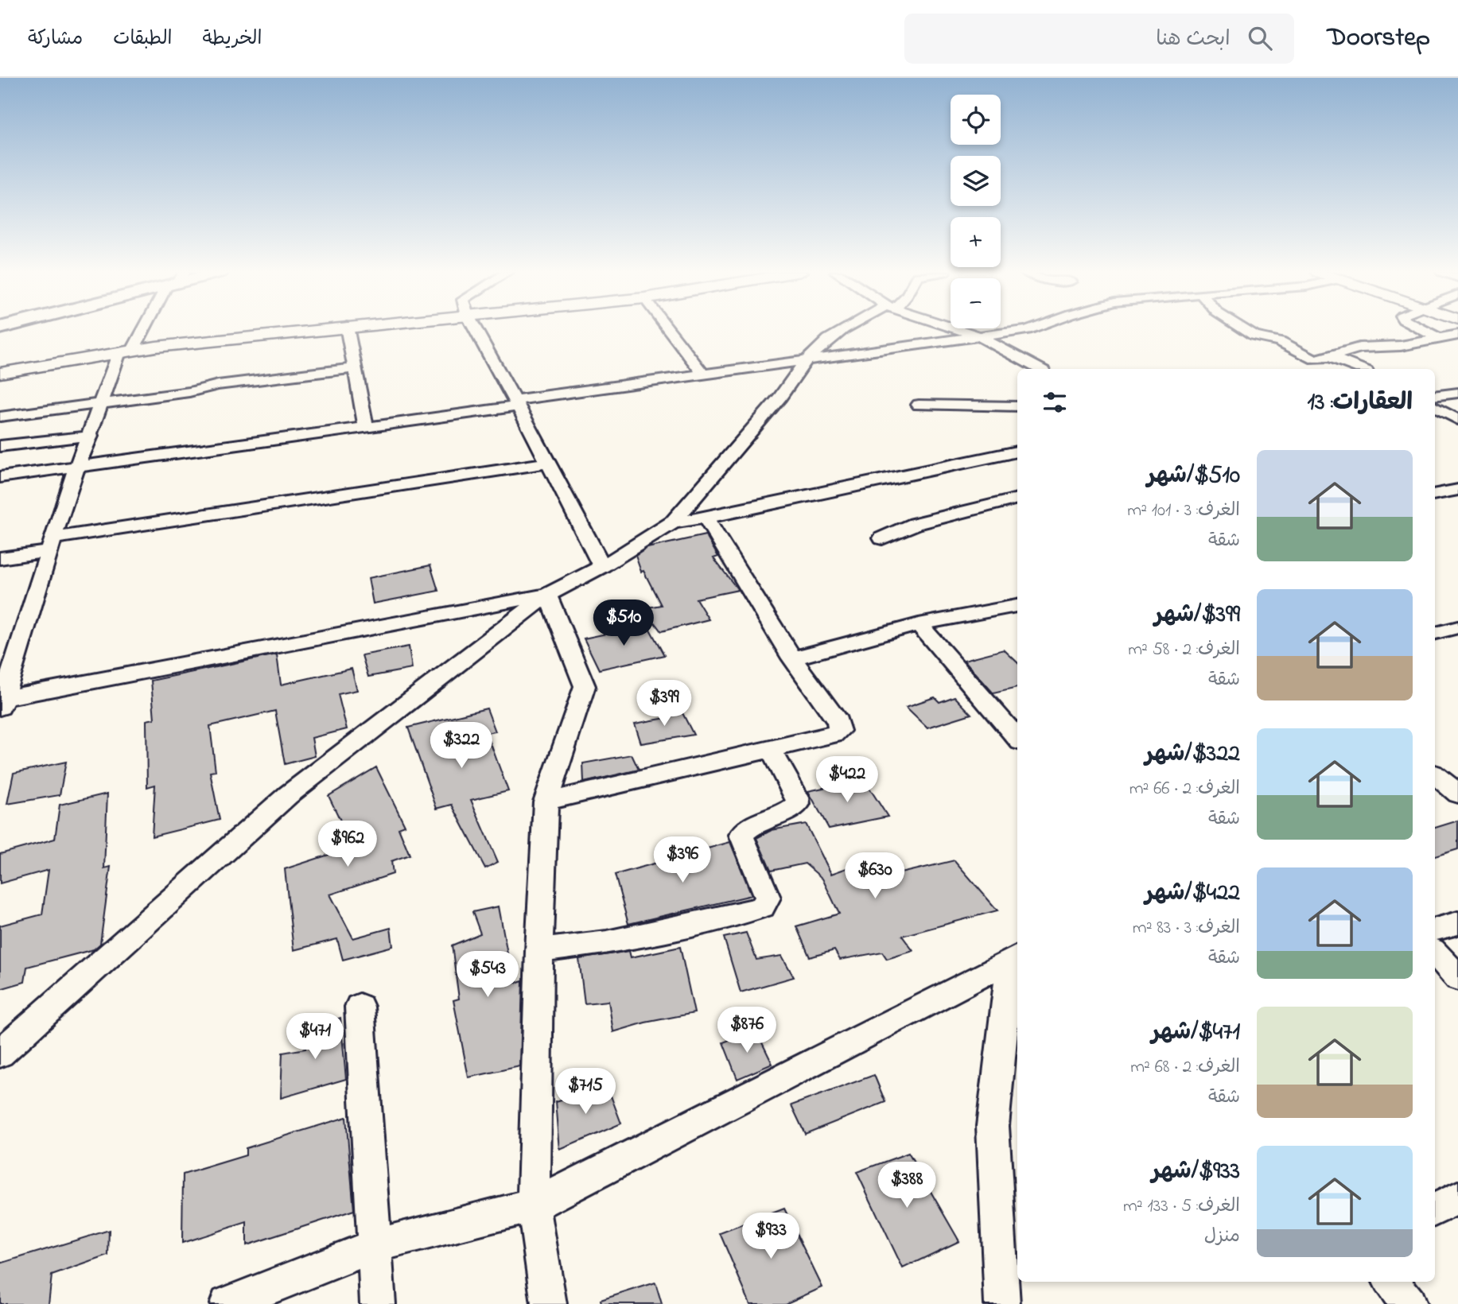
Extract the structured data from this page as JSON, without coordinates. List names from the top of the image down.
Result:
{
  "page": {
    "header": "Doorstep",
    "search": "ابحث هنا",
    "nav": ["الخريطة", "الطبقات", "مشاركة"],
    "map_buttons": ["+", "−"],
    "heading": "العقارات: 13",
    "list": [
      {
        "name": "$510/شهر",
        "note": "الغرف: 3 · 101 m² · شقة"
      },
      {
        "name": "$399/شهر",
        "note": "الغرف: 2 · 58 m² · شقة"
      },
      {
        "name": "$322/شهر",
        "note": "الغرف: 2 · 66 m² · شقة"
      },
      {
        "name": "$422/شهر",
        "note": "الغرف: 3 · 83 m² · شقة"
      },
      {
        "name": "$471/شهر",
        "note": "الغرف: 2 · 68 m² · شقة"
      },
      {
        "name": "$933/شهر",
        "note": "الغرف: 5 · 133 m² · منزل"
      }
    ],
    "price": [
      "$510",
      "$399",
      "$322",
      "$422",
      "$962",
      "$396",
      "$630",
      "$543",
      "$876",
      "$471",
      "$715",
      "$388",
      "$933"
    ]
  }
}
